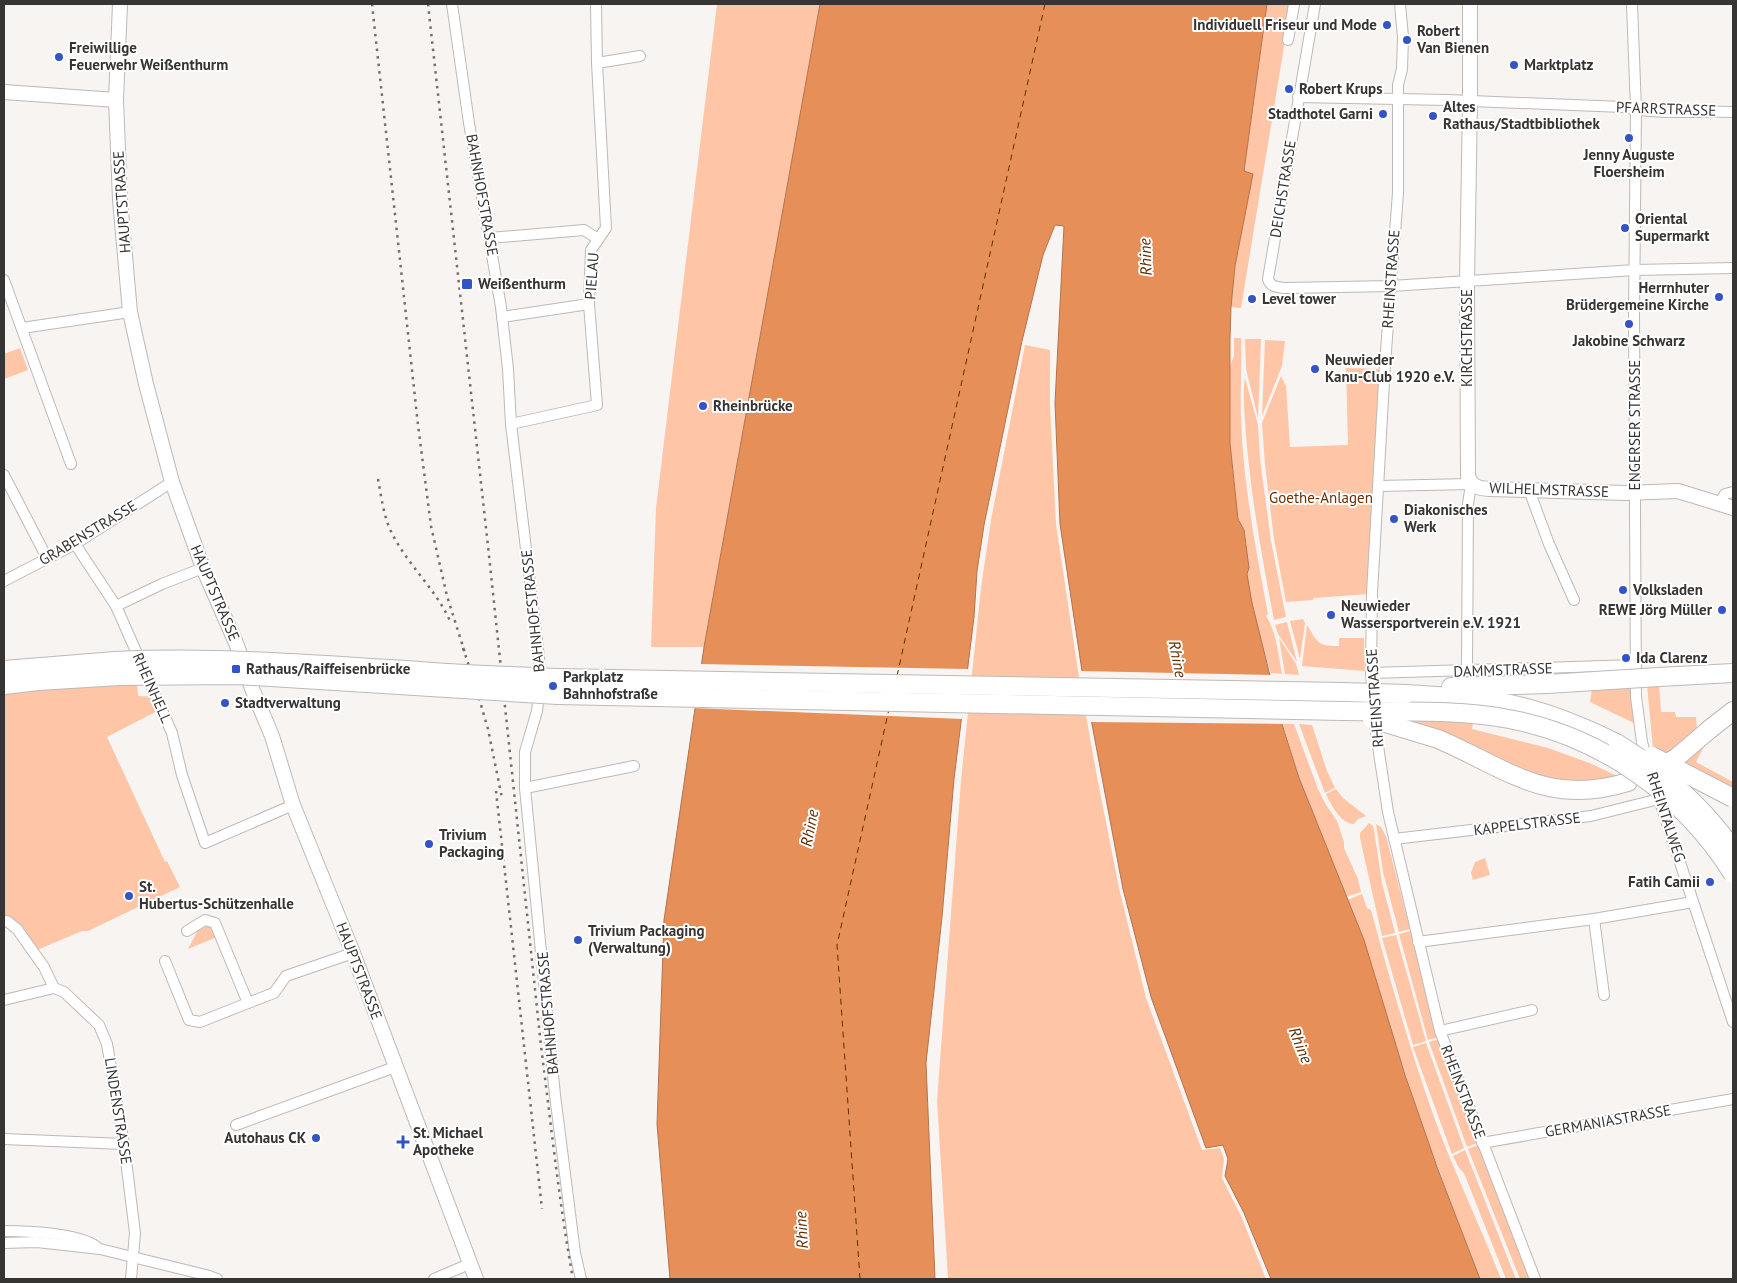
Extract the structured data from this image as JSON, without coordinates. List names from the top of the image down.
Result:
{
  "streets": {
    "main road": ["HAUPTSTRASSE", "KIRCHSTRASSE", "WILHELMSTRASSE"],
    "street": [
      "PFARRSTRASSE",
      "DEICHSTRASSE",
      "BAHNHOFSTRASSE",
      "PIELAU",
      "RHEINSTRASSE",
      "ENGERSER STRASSE",
      "GRABENSTRASSE",
      "DAMMSTRASSE",
      "RHEINHELL",
      "RHEINTALWEG",
      "KAPPELSTRASSE",
      "LINDENSTRASSE",
      "GERMANIASTRASSE"
    ]
  },
  "crossings": [
    ["PFARRSTRASSE", "DEICHSTRASSE"],
    ["PFARRSTRASSE", "RHEINSTRASSE"],
    ["PFARRSTRASSE", "KIRCHSTRASSE"],
    ["PFARRSTRASSE", "ENGERSER STRASSE"],
    ["DEICHSTRASSE", "RHEINSTRASSE"],
    ["BAHNHOFSTRASSE", "PIELAU"],
    ["HAUPTSTRASSE", "GRABENSTRASSE"],
    ["HAUPTSTRASSE", "RHEINHELL"],
    ["RHEINSTRASSE", "WILHELMSTRASSE"],
    ["RHEINSTRASSE", "DAMMSTRASSE"],
    ["RHEINSTRASSE", "KAPPELSTRASSE"],
    ["RHEINSTRASSE", "GERMANIASTRASSE"],
    ["KIRCHSTRASSE", "WILHELMSTRASSE"],
    ["KIRCHSTRASSE", "DAMMSTRASSE"],
    ["ENGERSER STRASSE", "WILHELMSTRASSE"],
    ["ENGERSER STRASSE", "DAMMSTRASSE"],
    ["ENGERSER STRASSE", "RHEINTALWEG"],
    ["GRABENSTRASSE", "RHEINHELL"],
    ["DAMMSTRASSE", "RHEINTALWEG"],
    ["RHEINTALWEG", "KAPPELSTRASSE"]
  ],
  "water": ["Rhine"],
  "parks": ["Goethe-Anlagen"],
  "places": {
    "other": [
      "Individuell Friseur und Mode",
      "Robert Van Bienen",
      "Freiwillige Feuerwehr Weißenthurm",
      "Marktplatz",
      "Robert Krups",
      "Stadthotel Garni",
      "Altes Rathaus/Stadtbibliothek",
      "Jenny Auguste Floersheim",
      "Oriental Supermarkt",
      "Herrnhuter Brüdergemeine Kirche",
      "Level tower",
      "Jakobine Schwarz",
      "Neuwieder Kanu-Club 1920 e.V.",
      "Rheinbrücke",
      "Diakonisches Werk",
      "Volksladen",
      "REWE Jörg Müller",
      "Neuwieder Wassersportverein e.V. 1921",
      "Ida Clarenz",
      "Parkplatz Bahnhofstraße",
      "Stadtverwaltung",
      "Trivium Packaging",
      "Fatih Camii",
      "St. Hubertus-Schützenhalle",
      "Trivium Packaging (Verwaltung)",
      "Autohaus CK"
    ],
    "transit": ["Weißenthurm", "Rathaus/Raiffeisenbrücke"],
    "health": ["St. Michael Apotheke"]
  }
}
